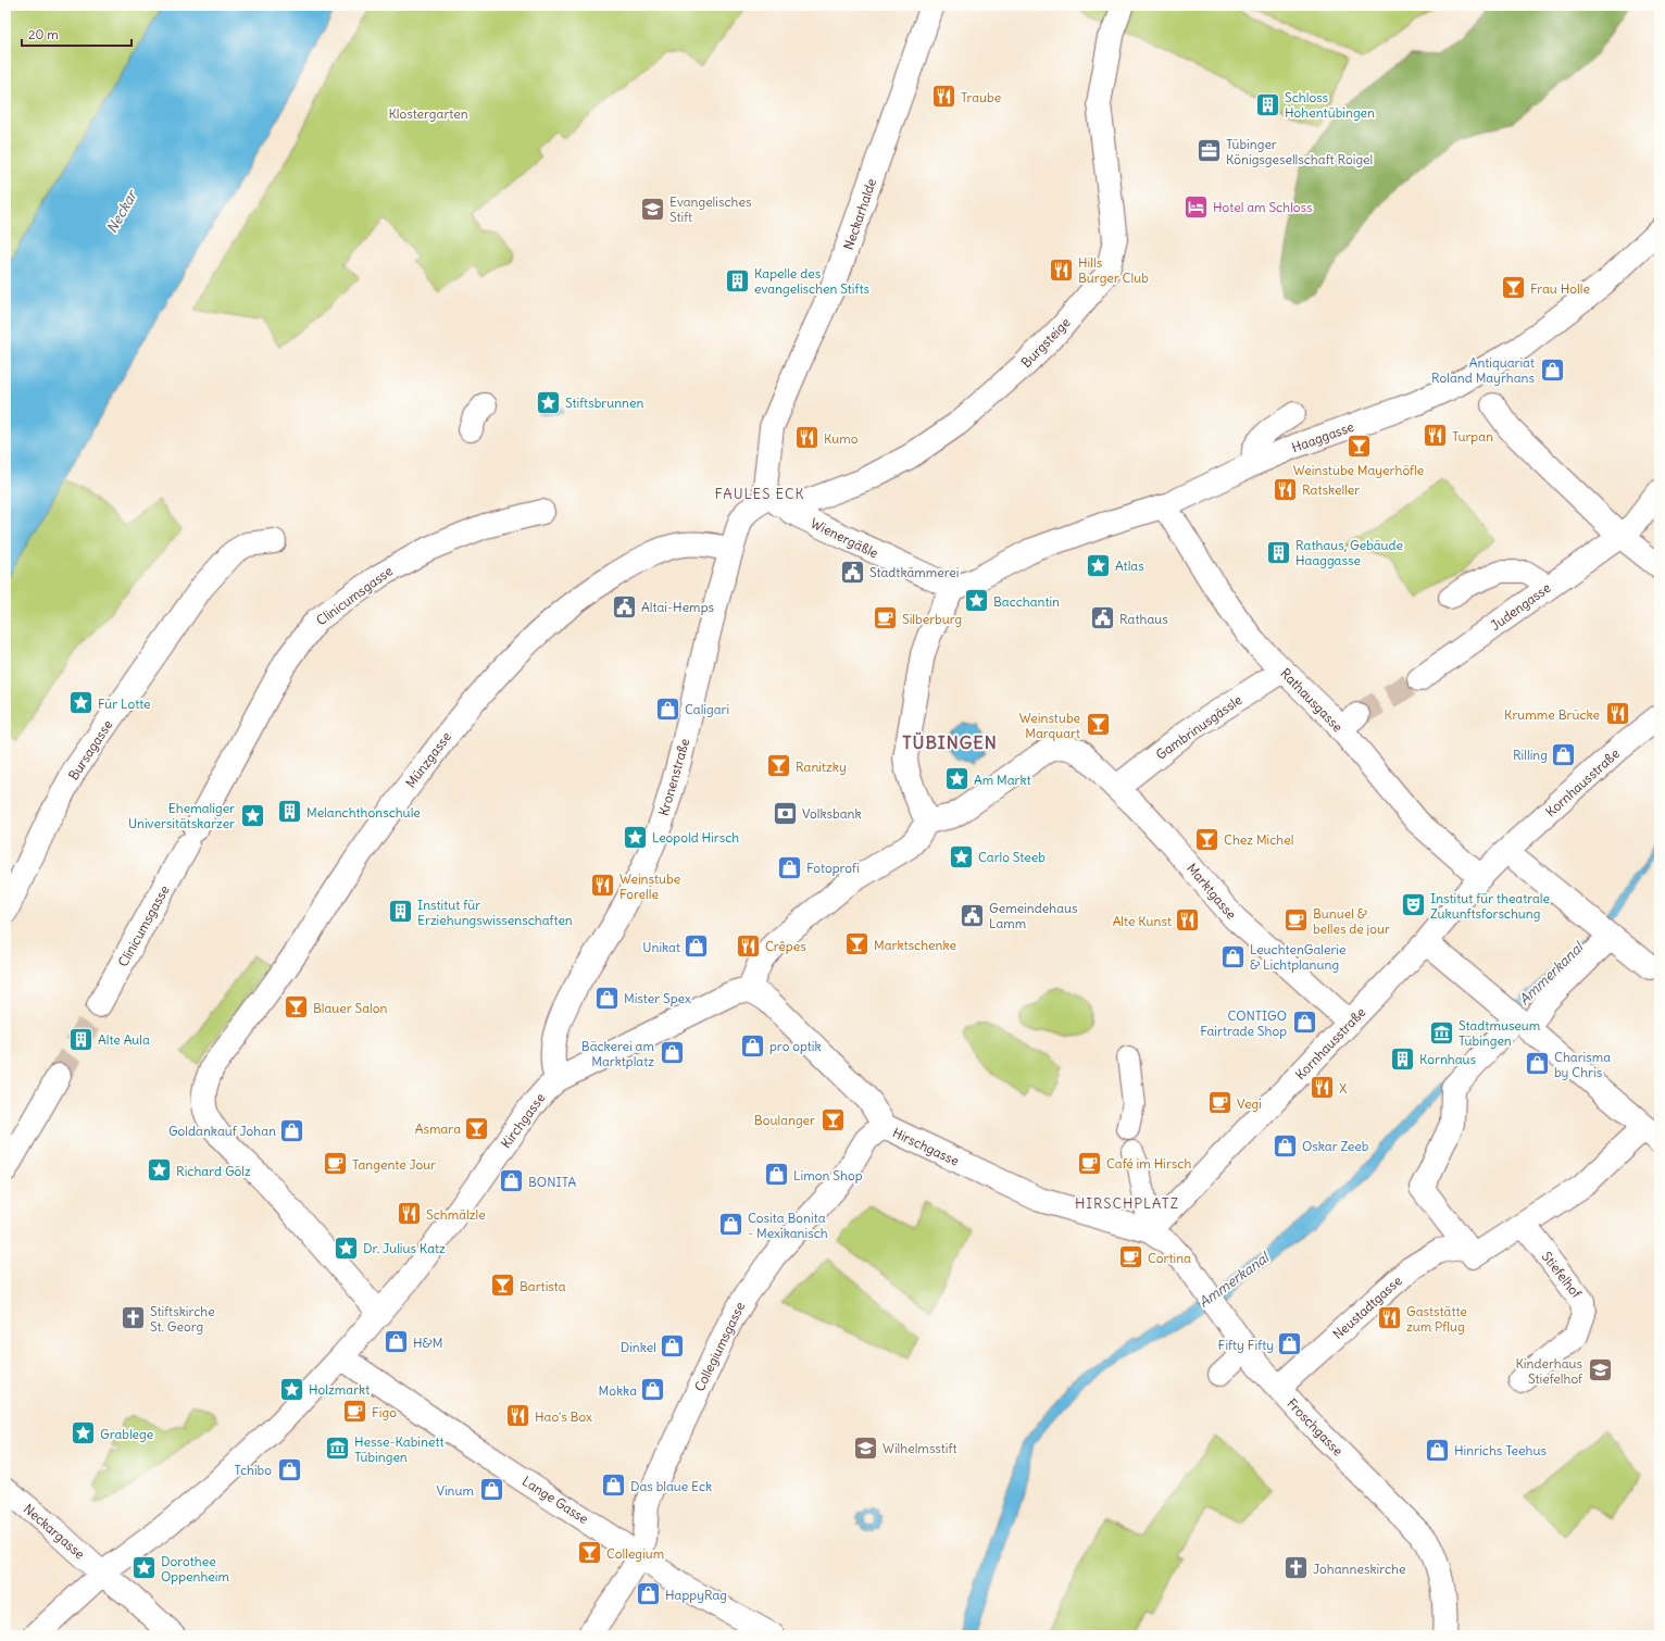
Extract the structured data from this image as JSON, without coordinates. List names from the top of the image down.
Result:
{
  "streets": {
    "street": [
      "Neckarhalde",
      "Burgsteige",
      "Haaggasse",
      "Wienergäßle",
      "Clinicumsgasse",
      "Judengasse",
      "Rathausgasse",
      "Gambrinusgässle",
      "Bursagasse",
      "Münzgasse",
      "Kronenstraße",
      "Kornhausstraße",
      "Marktgasse",
      "Kirchgasse",
      "Hirschgasse",
      "Stiefelhof",
      "Neustadtgasse",
      "Collegiumsgasse",
      "Froschgasse",
      "Lange Gasse",
      "Neckargasse"
    ]
  },
  "crossings": [
    ["Neckarhalde", "Burgsteige"],
    ["Neckarhalde", "Wienergäßle"],
    ["Neckarhalde", "Kronenstraße"],
    ["Burgsteige", "Wienergäßle"],
    ["Burgsteige", "Kronenstraße"],
    ["Haaggasse", "Wienergäßle"],
    ["Haaggasse", "Rathausgasse"],
    ["Wienergäßle", "Kronenstraße"],
    ["Rathausgasse", "Gambrinusgässle"],
    ["Rathausgasse", "Kornhausstraße"],
    ["Gambrinusgässle", "Marktgasse"],
    ["Münzgasse", "Kronenstraße"],
    ["Münzgasse", "Kirchgasse"],
    ["Kronenstraße", "Kirchgasse"],
    ["Kornhausstraße", "Marktgasse"],
    ["Kornhausstraße", "Hirschgasse"],
    ["Kornhausstraße", "Froschgasse"],
    ["Kirchgasse", "Hirschgasse"],
    ["Hirschgasse", "Collegiumsgasse"],
    ["Hirschgasse", "Froschgasse"],
    ["Stiefelhof", "Neustadtgasse"],
    ["Neustadtgasse", "Froschgasse"],
    ["Collegiumsgasse", "Lange Gasse"]
  ],
  "districts": ["FAULES ECK", "TÜBINGEN", "HIRSCHPLATZ"],
  "water": ["Neckar", "Ammerkanal"],
  "parks": ["Klostergarten"],
  "places": {
    "restaurant": [
      "Traube",
      "Hills Burger Club",
      "Turpan",
      "Kumo",
      "Ratskeller",
      "Krumme Brücke",
      "Weinstube Forelle",
      "Alte Kunst",
      "Crêpes",
      "X",
      "Schmälzle",
      "Gaststätte zum Pflug",
      "Hao's Box"
    ],
    "building": [
      "Schloss Hohentübingen",
      "Kapelle des evangelischen Stifts",
      "Rathaus, Gebäude Haaggasse",
      "Melanchthonschule",
      "Institut für Erziehungswissenschaften",
      "Alte Aula",
      "Kornhaus"
    ],
    "office": ["Tübinger Königsgesellschaft Roigel"],
    "hotel": ["Hotel am Schloss"],
    "school or university": ["Evangelisches Stift", "Kinderhaus Stiefelhof", "Wilhelmsstift"],
    "bar": [
      "Frau Holle",
      "Weinstube Mayerhöfle",
      "Weinstube Marquart",
      "Ranitzky",
      "Chez Michel",
      "Marktschenke",
      "Blauer Salon",
      "Boulanger",
      "Asmara",
      "Bartista",
      "Collegium"
    ],
    "shop": [
      "Antiquariat Roland Mayrhans",
      "Caligari",
      "Rilling",
      "Fotoprofi",
      "Unikat",
      "LeuchtenGalerie & Lichtplanung",
      "Mister Spex",
      "CONTIGO Fairtrade Shop",
      "pro optik",
      "Bäckerei am Marktplatz",
      "Charisma by Chris",
      "Goldankauf Johan",
      "Oskar Zeeb",
      "Limon Shop",
      "BONITA",
      "Cosita Bonita - Mexikanisch",
      "H&M",
      "Fifty Fifty",
      "Dinkel",
      "Mokka",
      "Hinrichs Teehus",
      "Tchibo",
      "Das blaue Eck",
      "Vinum",
      "HappyRag"
    ],
    "place": [
      "Stiftsbrunnen",
      "Atlas",
      "Bacchantin",
      "Für Lotte",
      "Am Markt",
      "Ehemaliger Universitätskarzer",
      "Leopold Hirsch",
      "Carlo Steeb",
      "Richard Gölz",
      "Dr. Julius Katz",
      "Holzmarkt",
      "Grablege",
      "Dorothee Oppenheim"
    ],
    "public building": [
      "Stadtkämmerei",
      "Altai-Hemps",
      "Rathaus",
      "Gemeindehaus Lamm"
    ],
    "cafe": [
      "Silberburg",
      "Bunuel & belles de jour",
      "Vegi",
      "Café im Hirsch",
      "Tangente Jour",
      "Cortina",
      "Figo"
    ],
    "bank": ["Volksbank"],
    "theatre": ["Institut für theatrale Zukunftsforschung"],
    "museum": ["Stadtmuseum Tübingen", "Hesse-Kabinett Tübingen"],
    "church": ["Stiftskirche St. Georg", "Johanneskirche"]
  },
  "scale_bar": "20 m"
}
